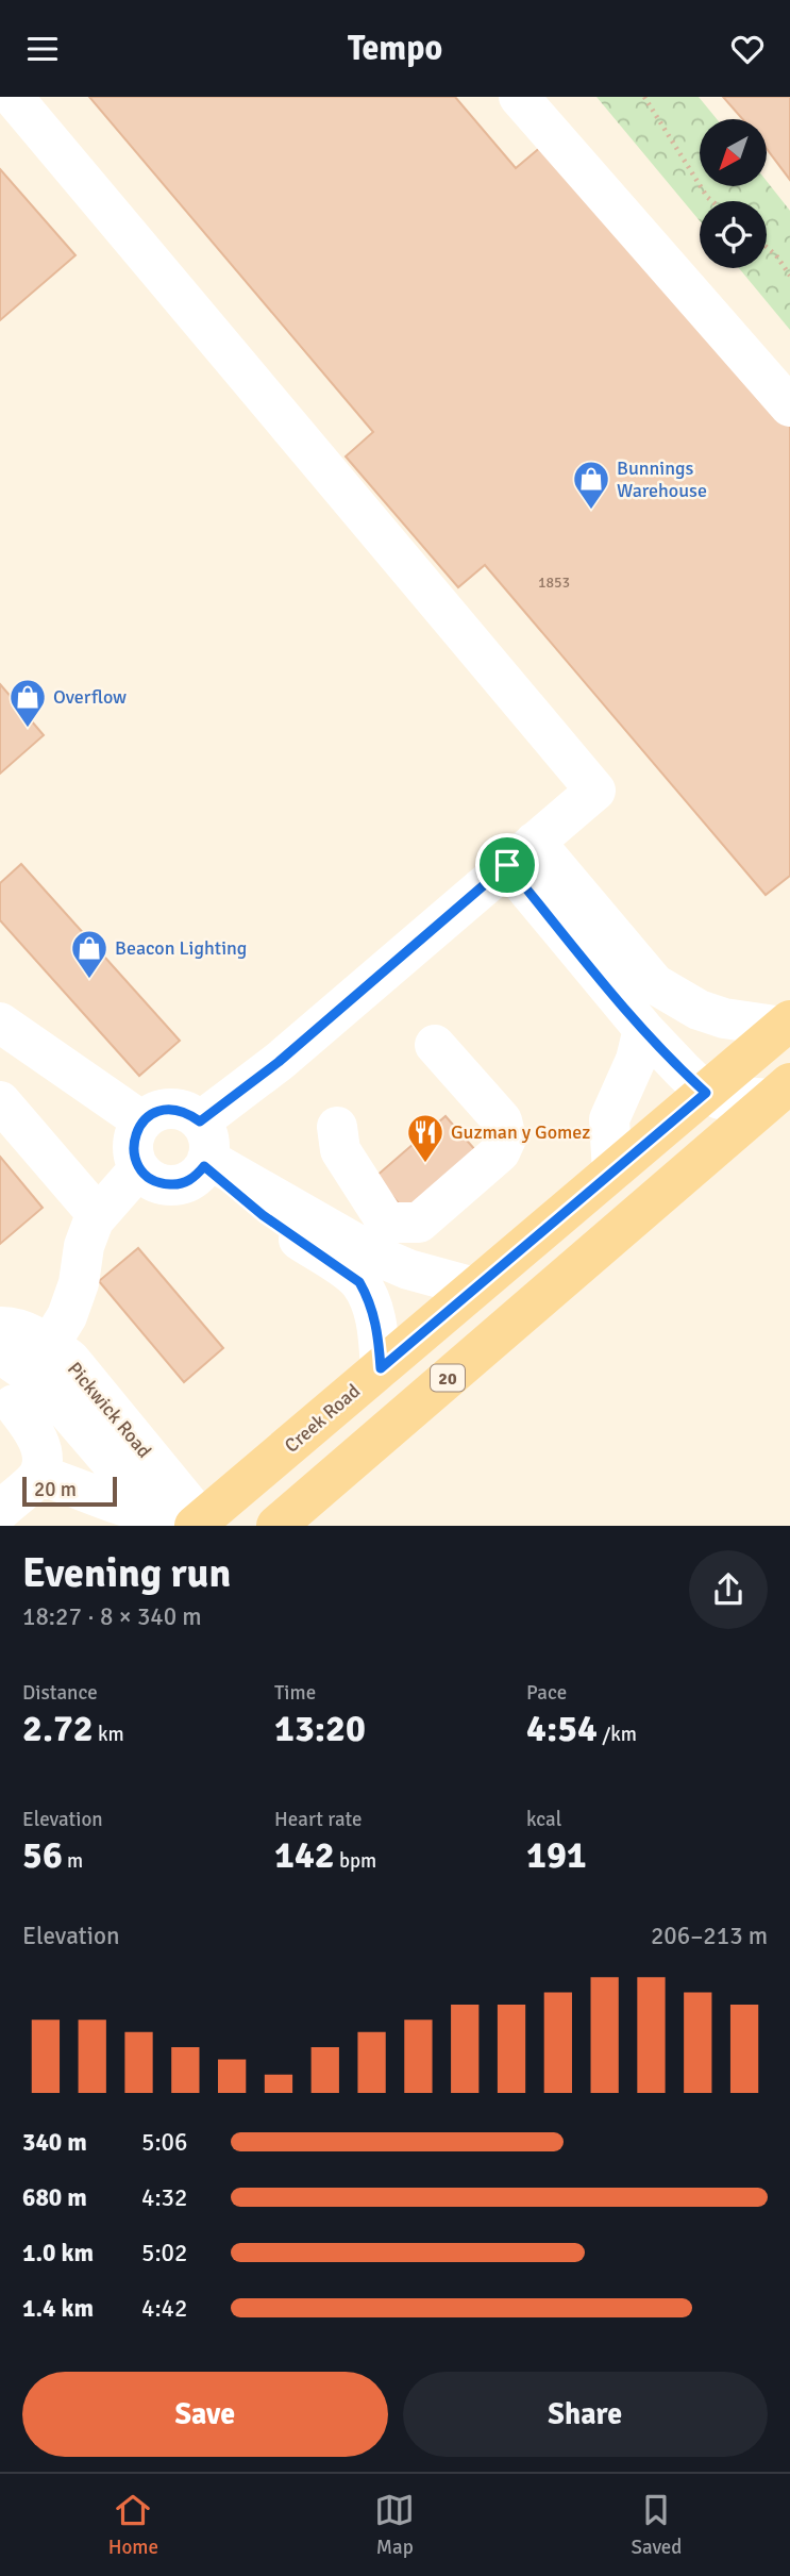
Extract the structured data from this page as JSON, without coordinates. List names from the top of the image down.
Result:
{
  "streets": {
    "main road": ["20", "Creek Road"],
    "lane": ["Pickwick Road"]
  },
  "crossings": [
    ["Pickwick Road", "Creek Road"]
  ],
  "places": {
    "shop": ["Bunnings Warehouse", "Overflow", "Beacon Lighting"],
    "restaurant": ["Guzman y Gomez"]
  },
  "house_numbers": ["1853"],
  "scale_bar": "20 m",
  "north": "bottom left",
  "page": {
    "header": "Tempo",
    "scale": "20 m",
    "heading": ["Evening run", "18:27 · 8 × 340 m"],
    "stats": [
      ["Distance", "2.72 km"],
      ["Time", "13:20"],
      ["Pace", "4:54 /km"],
      ["Elevation", "56 m"],
      ["Heart rate", "142 bpm"],
      ["kcal", "191"]
    ],
    "chart": ["Elevation", "206–213 m"],
    "list": [
      {
        "name": "340 m",
        "note": "5:06"
      },
      {
        "name": "680 m",
        "note": "4:32"
      },
      {
        "name": "1.0 km",
        "note": "5:02"
      },
      {
        "name": "1.4 km",
        "note": "4:42"
      }
    ],
    "buttons": ["Save", "Share"],
    "tabs": ["Home", "Map", "Saved"]
  }
}
